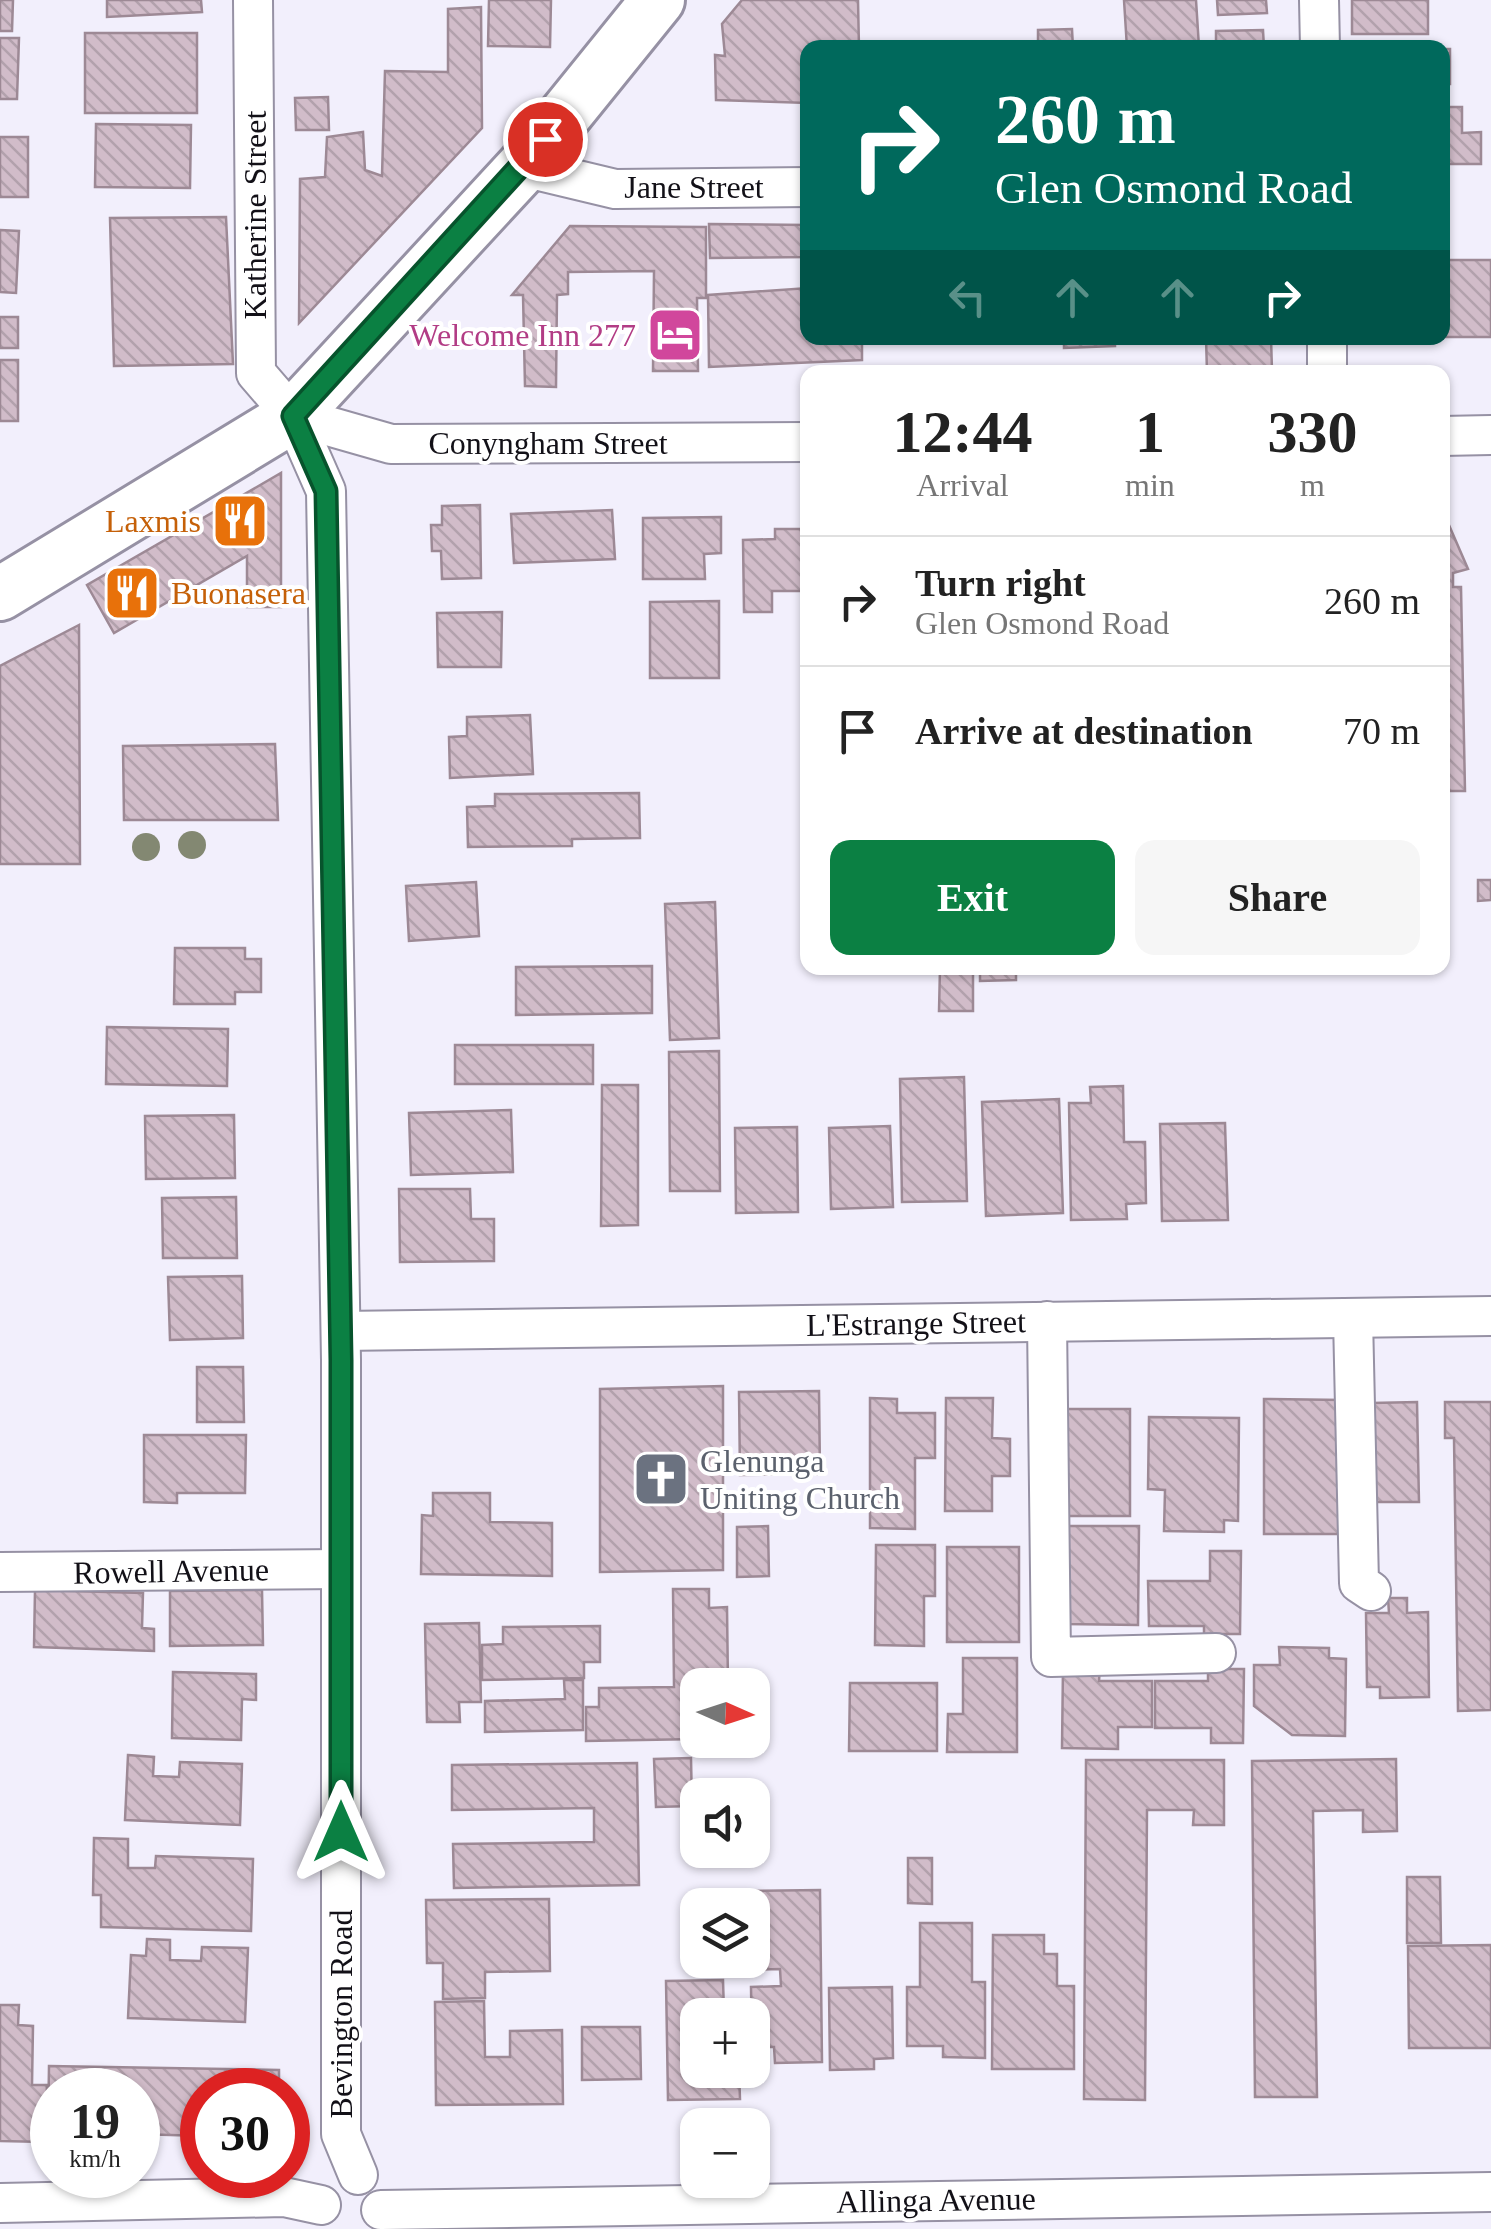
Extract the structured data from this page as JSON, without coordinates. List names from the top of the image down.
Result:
{
  "streets": {
    "street": [
      "Jane Street",
      "Katherine Street",
      "Conyngham Street",
      "L'Estrange Street",
      "Rowell Avenue",
      "Bevington Road",
      "Allinga Avenue"
    ]
  },
  "crossings": [
    ["Katherine Street", "Conyngham Street"],
    ["Katherine Street", "Bevington Road"],
    ["Conyngham Street", "Bevington Road"],
    ["L'Estrange Street", "Bevington Road"],
    ["Rowell Avenue", "Bevington Road"],
    ["Bevington Road", "Allinga Avenue"]
  ],
  "places": {
    "hotel": ["Welcome Inn 277"],
    "restaurant": ["Laxmis", "Buonasera"],
    "church": ["Glenunga Uniting Church"]
  },
  "north": "right",
  "page": {
    "turn": ["260 m", "Glen Osmond Road"],
    "eta": [
      "12:44",
      "Arrival",
      "1",
      "min",
      "330",
      "m"
    ],
    "list": [
      {
        "name": "Turn right",
        "note": "Glen Osmond Road",
        "value": "260 m"
      },
      {
        "name": "Arrive at destination",
        "value": "70 m"
      }
    ],
    "buttons": ["Exit", "Share"],
    "map_buttons": ["+", "−"],
    "speed": "19 km/h",
    "limit": "30"
  }
}
